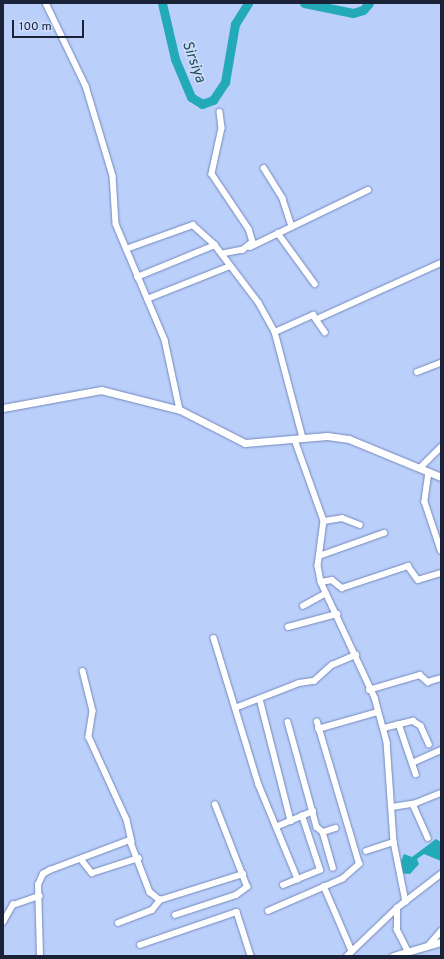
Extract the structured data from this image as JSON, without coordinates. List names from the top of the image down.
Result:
{
  "water": ["Sirsiya"],
  "scale_bar": "100 m"
}
